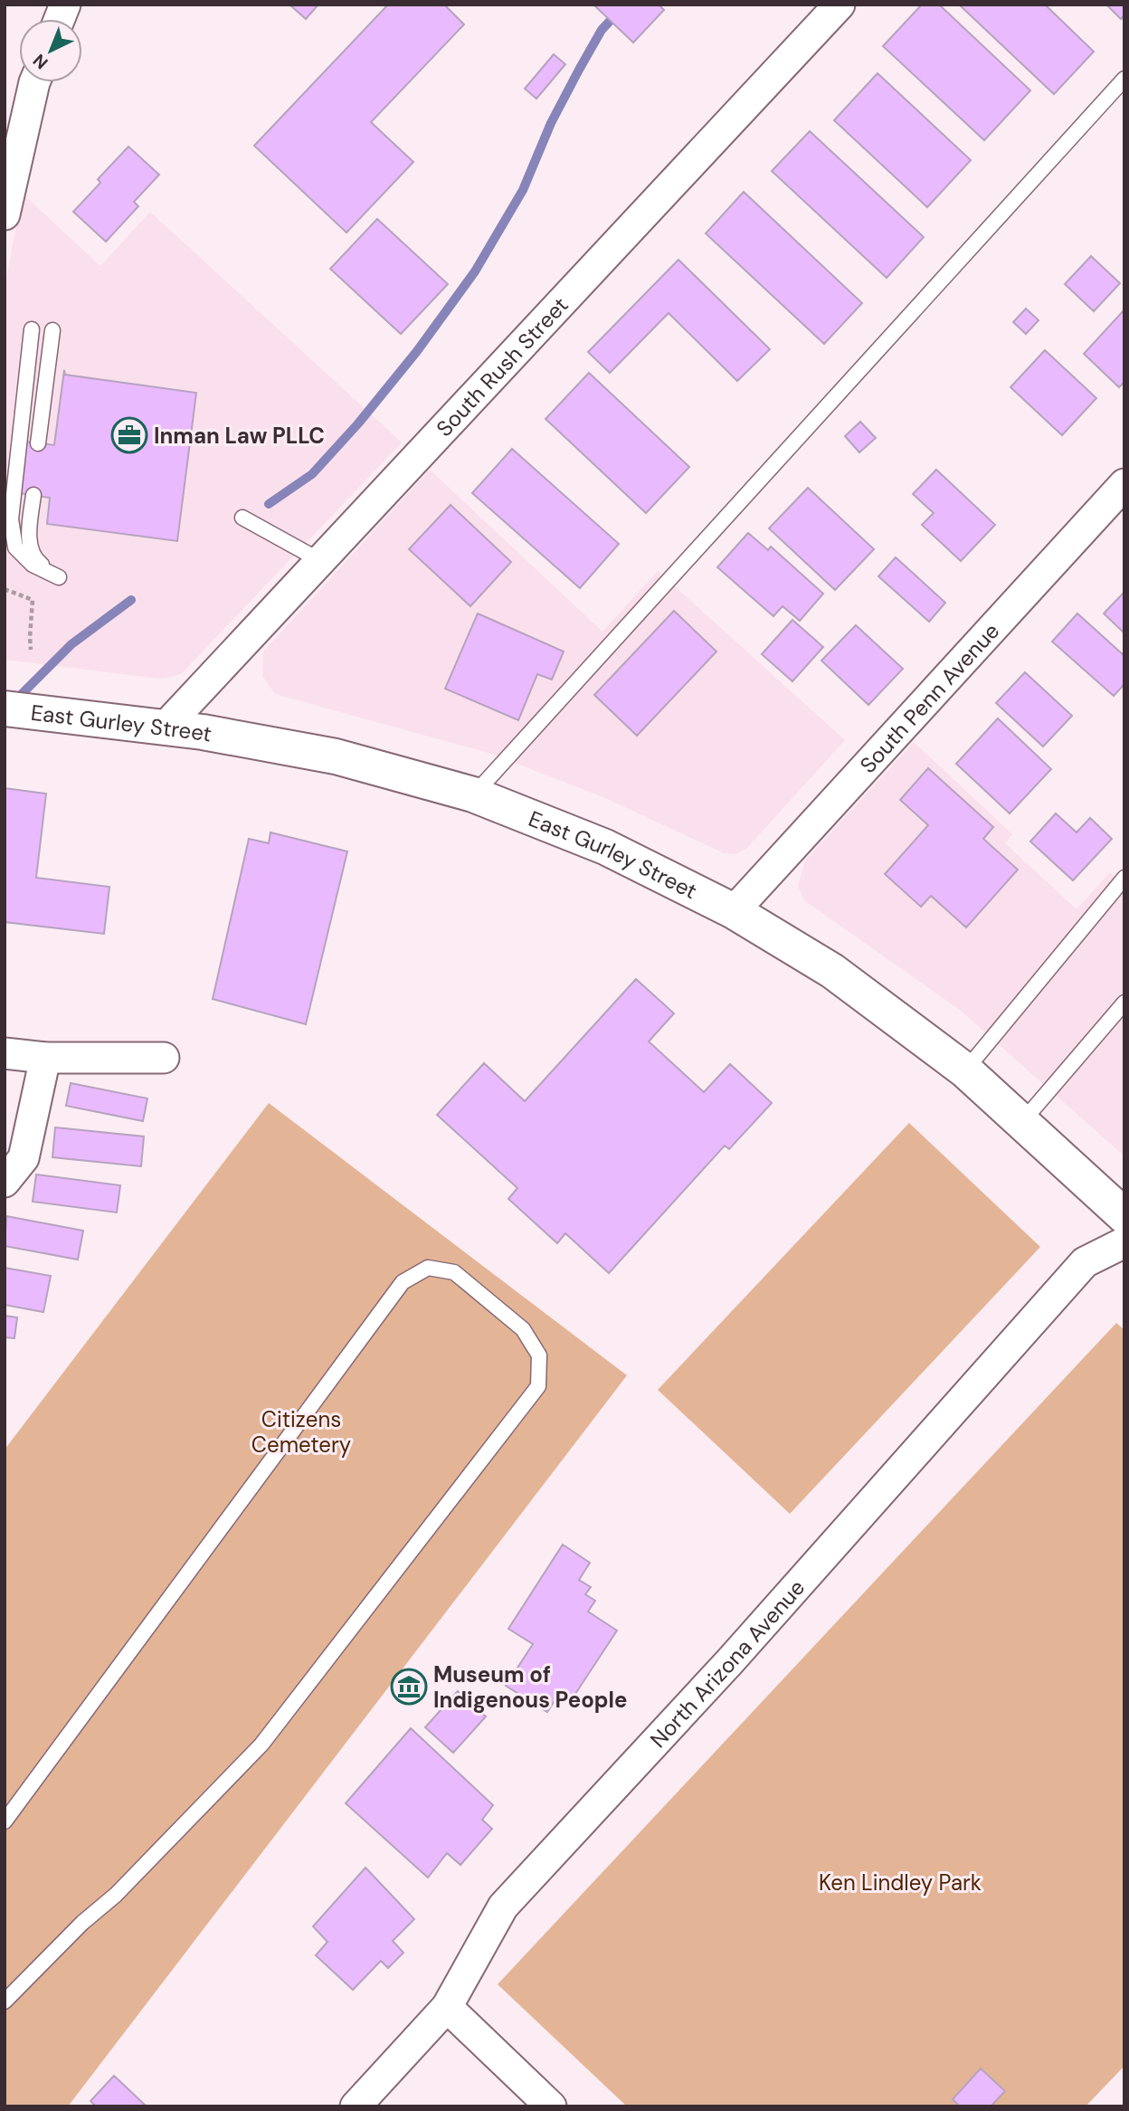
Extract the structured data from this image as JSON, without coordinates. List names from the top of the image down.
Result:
{
  "streets": {
    "main road": ["East Gurley Street"],
    "street": ["South Rush Street", "South Penn Avenue", "North Arizona Avenue"]
  },
  "crossings": [
    ["South Rush Street", "East Gurley Street"],
    ["South Penn Avenue", "East Gurley Street"]
  ],
  "parks": ["Citizens Cemetery", "Ken Lindley Park"],
  "places": {
    "office": ["Inman Law PLLC"],
    "museum": ["Museum of Indigenous People"]
  },
  "north": "bottom left"
}
